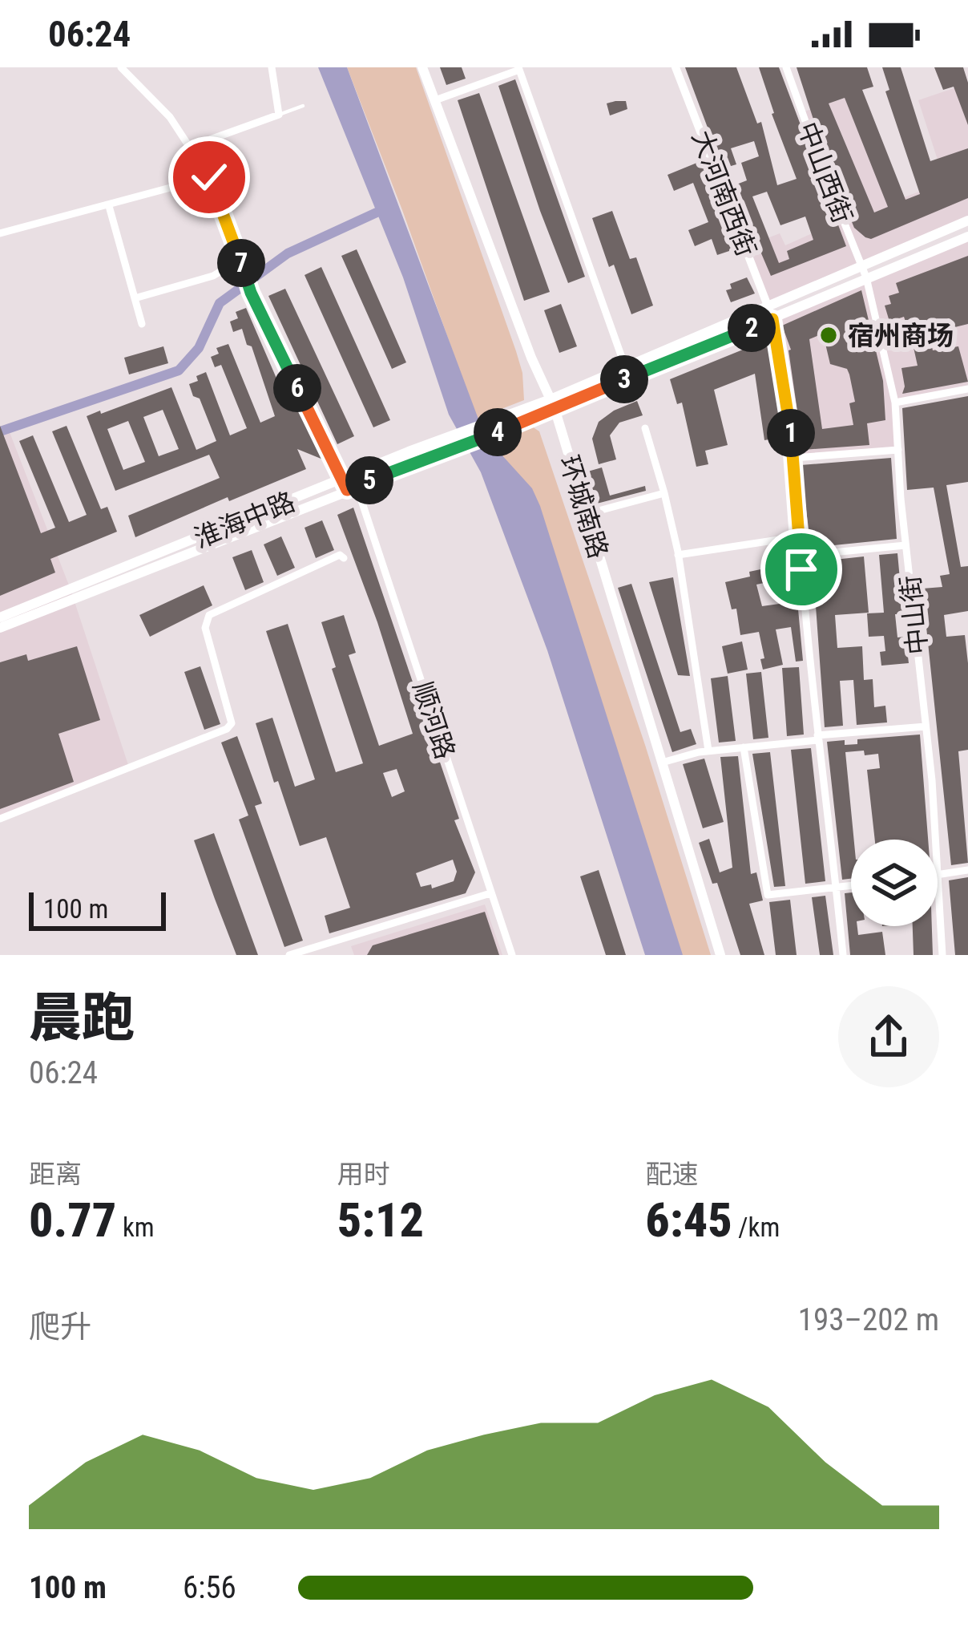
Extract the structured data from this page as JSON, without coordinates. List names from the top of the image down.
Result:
{
  "streets": {
    "main road": ["环城南路", "淮海中路"],
    "street": [
      "中山西街",
      "大河南西街",
      "中山街",
      "顺河路"
    ]
  },
  "crossings": [
    ["中山西街", "淮海中路"],
    ["中山西街", "中山街"],
    ["大河南西街", "淮海中路"],
    ["环城南路", "淮海中路"],
    ["淮海中路", "中山街"],
    ["淮海中路", "顺河路"]
  ],
  "places": ["宿州商场"],
  "scale_bar": "100 m",
  "page": {
    "status": "06:24",
    "pins": [
      "7",
      "2",
      "3",
      "6",
      "4",
      "1",
      "5"
    ],
    "scale": "100 m",
    "heading": ["晨跑", "06:24"],
    "stats": [
      ["距离", "0.77 km"],
      ["用时", "5:12"],
      ["配速", "6:45 /km"]
    ],
    "chart": ["爬升", "193–202 m"],
    "list": [
      {
        "name": "100 m",
        "note": "6:56"
      }
    ]
  }
}
